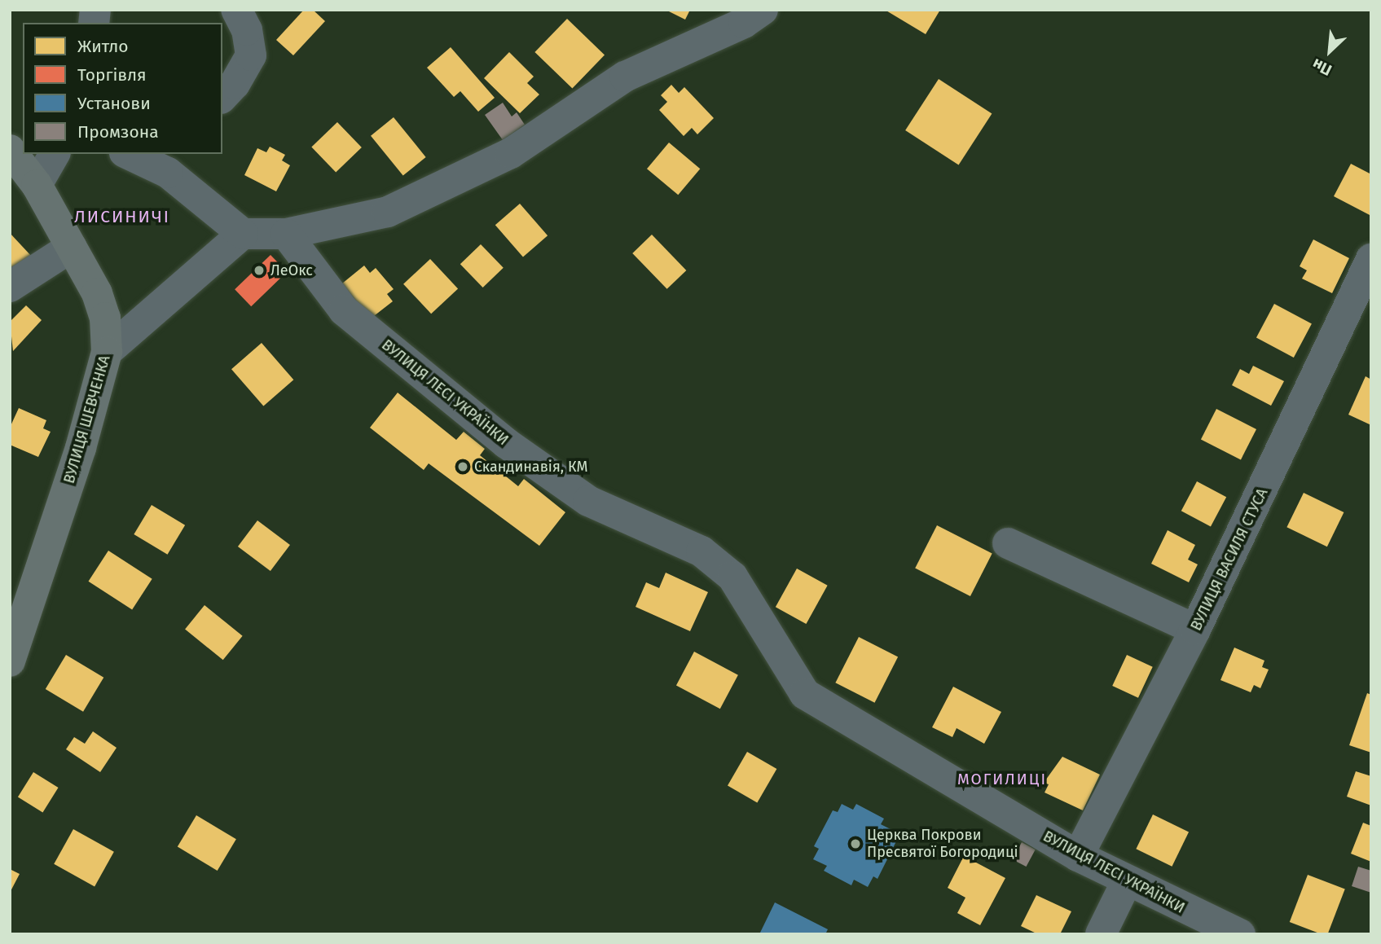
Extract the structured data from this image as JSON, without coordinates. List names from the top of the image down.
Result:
{
  "streets": {
    "main road": ["ВУЛИЦЯ ШЕВЧЕНКА"],
    "street": ["ВУЛИЦЯ ЛЕСІ УКРАЇНКИ", "ВУЛИЦЯ ВАСИЛЯ СТУСА"]
  },
  "crossings": [
    ["ВУЛИЦЯ ЛЕСІ УКРАЇНКИ", "ВУЛИЦЯ ВАСИЛЯ СТУСА"]
  ],
  "districts": ["ЛИСИНИЧІ", "МОГИЛИЦІ"],
  "places": ["ЛеОкс", "Скандинавія, КМ", "Церква Покрови Пресвятої Богородиці"],
  "legend": [
    "Житло",
    "Торгівля",
    "Установи",
    "Промзона"
  ],
  "north": "bottom left"
}
